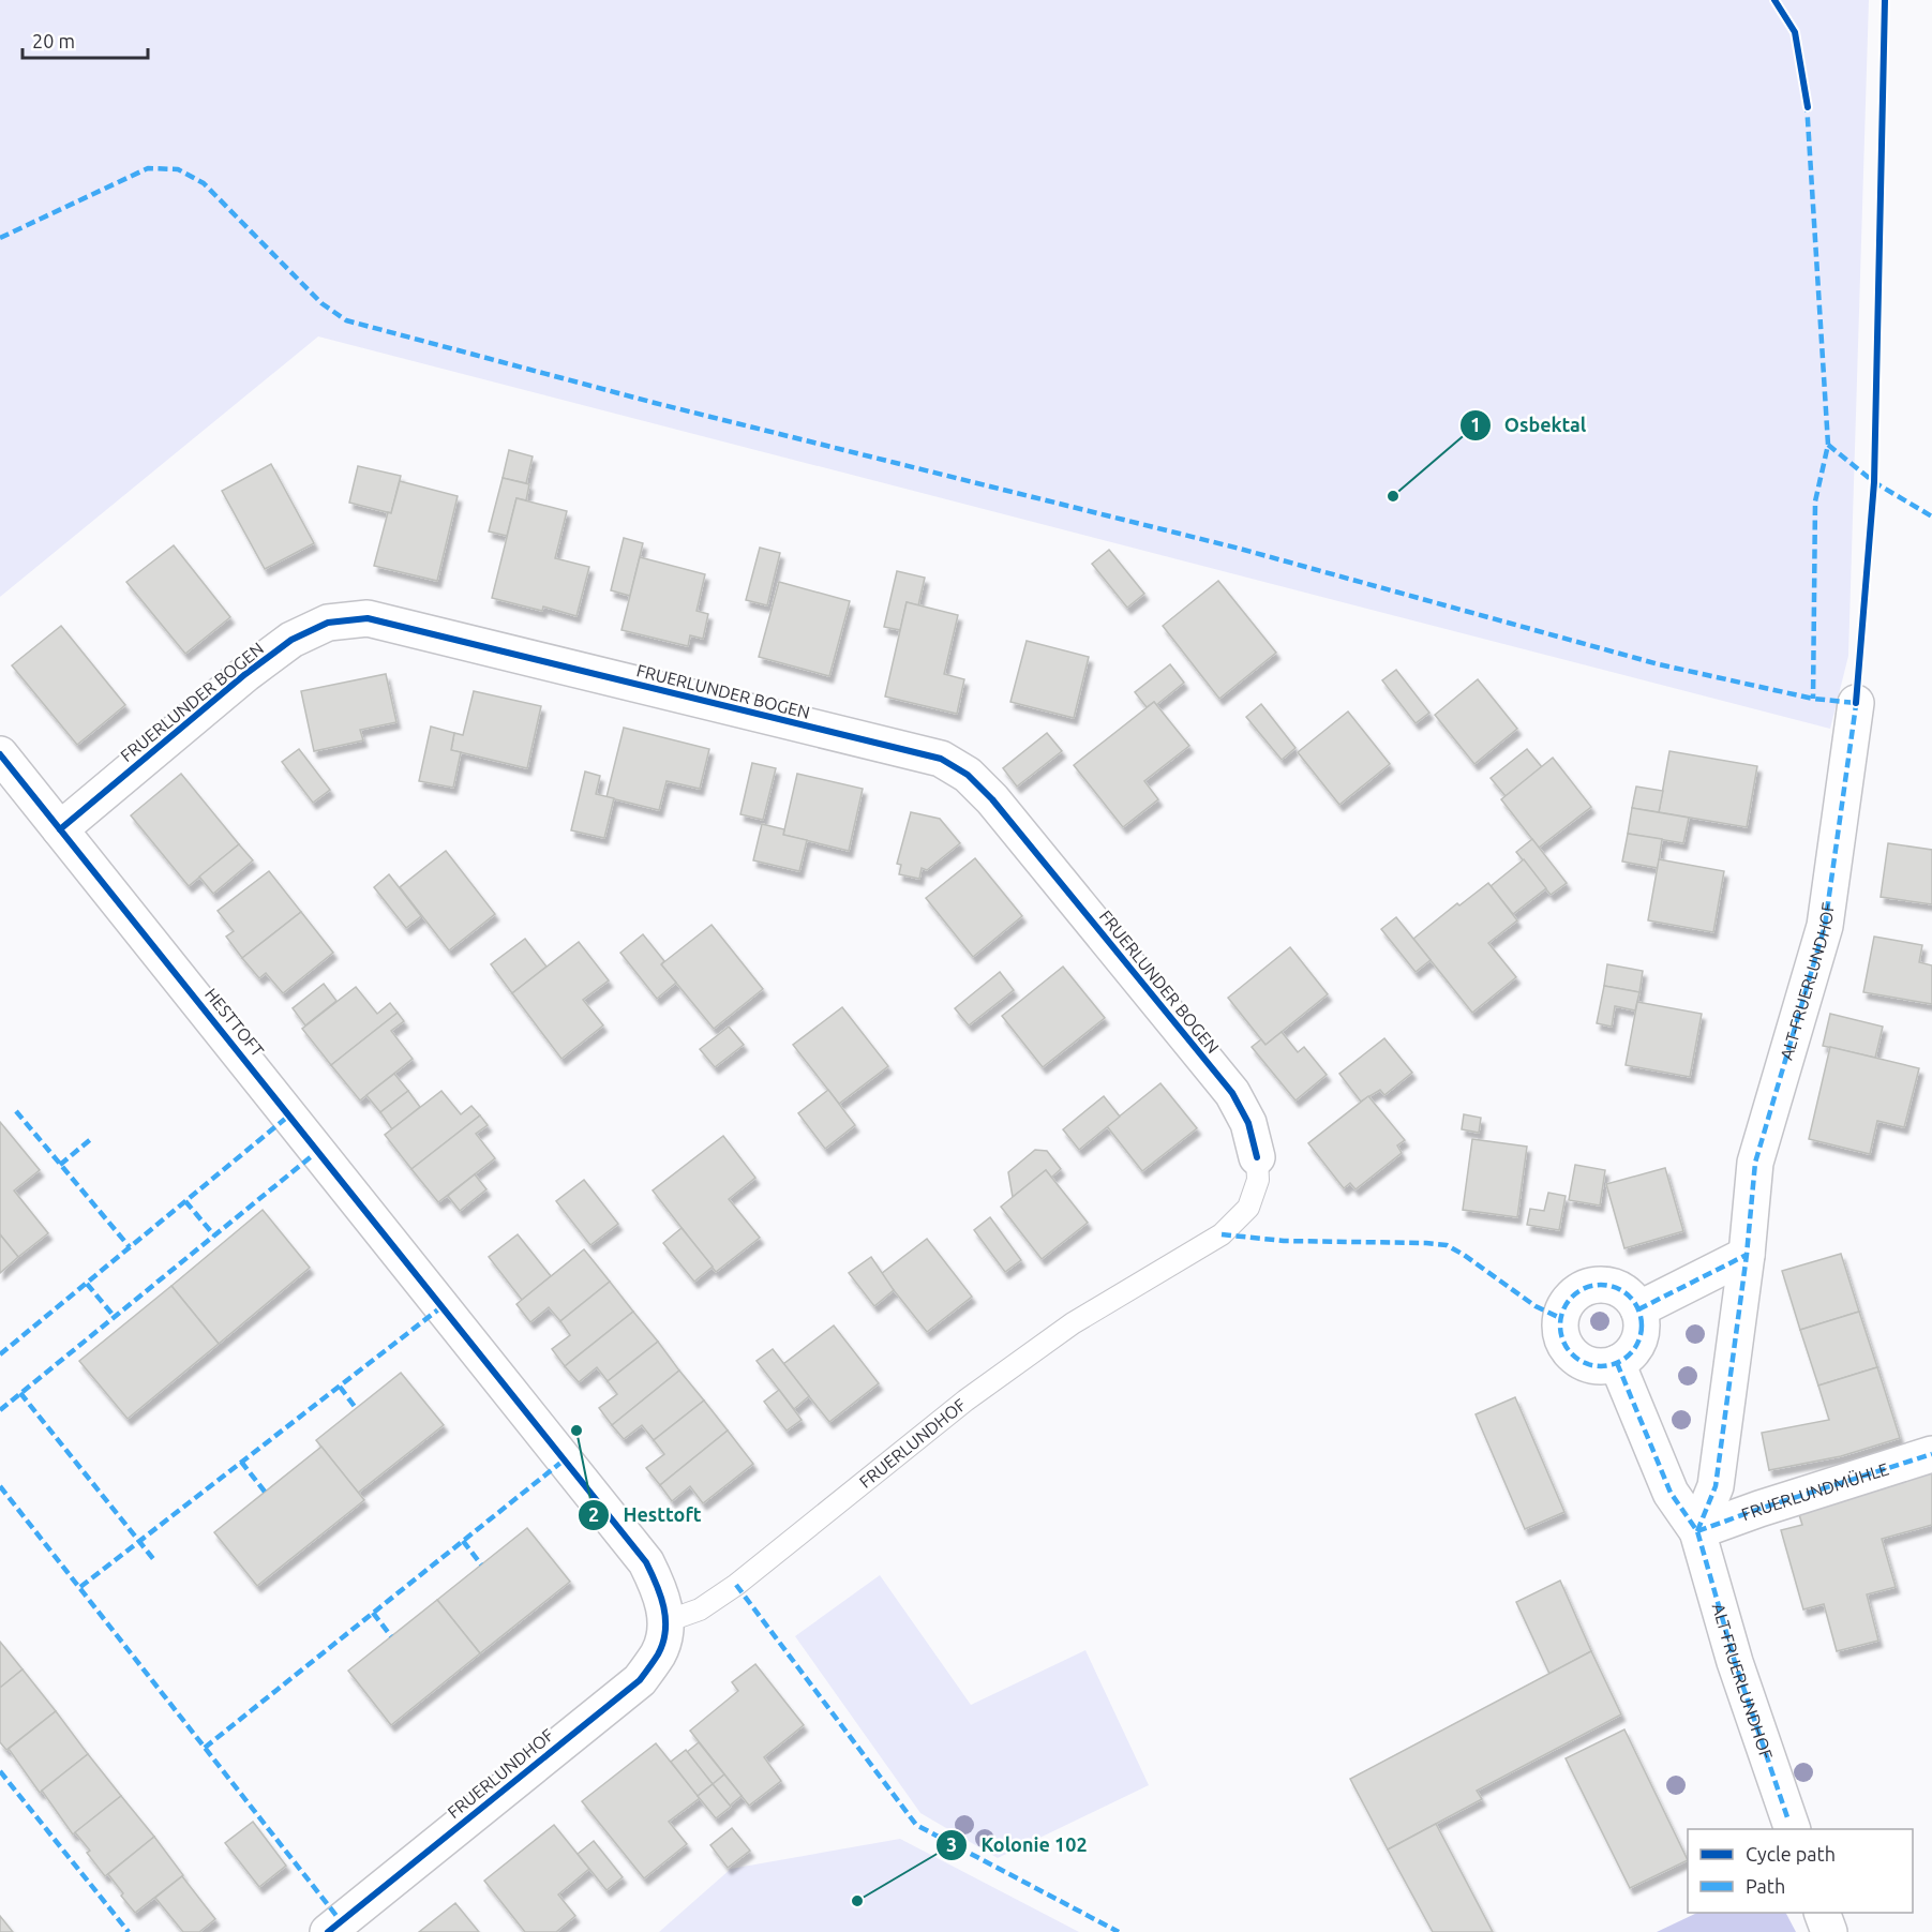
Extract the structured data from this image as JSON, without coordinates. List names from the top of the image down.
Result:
{
  "streets": {
    "street": [
      "FRUERLUNDER BOGEN",
      "ALT-FRUERLUNDHOF",
      "HESTTOFT",
      "FRUERLUNDHOF",
      "FRUERLUNDMÜHLE"
    ]
  },
  "crossings": [
    ["FRUERLUNDER BOGEN", "HESTTOFT"],
    ["FRUERLUNDER BOGEN", "FRUERLUNDHOF"],
    ["ALT-FRUERLUNDHOF", "FRUERLUNDMÜHLE"],
    ["HESTTOFT", "FRUERLUNDHOF"]
  ],
  "places": ["Osbektal", "Hesttoft", "Kolonie 102"],
  "legend": ["Cycle path", "Path"],
  "scale_bar": "20 m"
}
